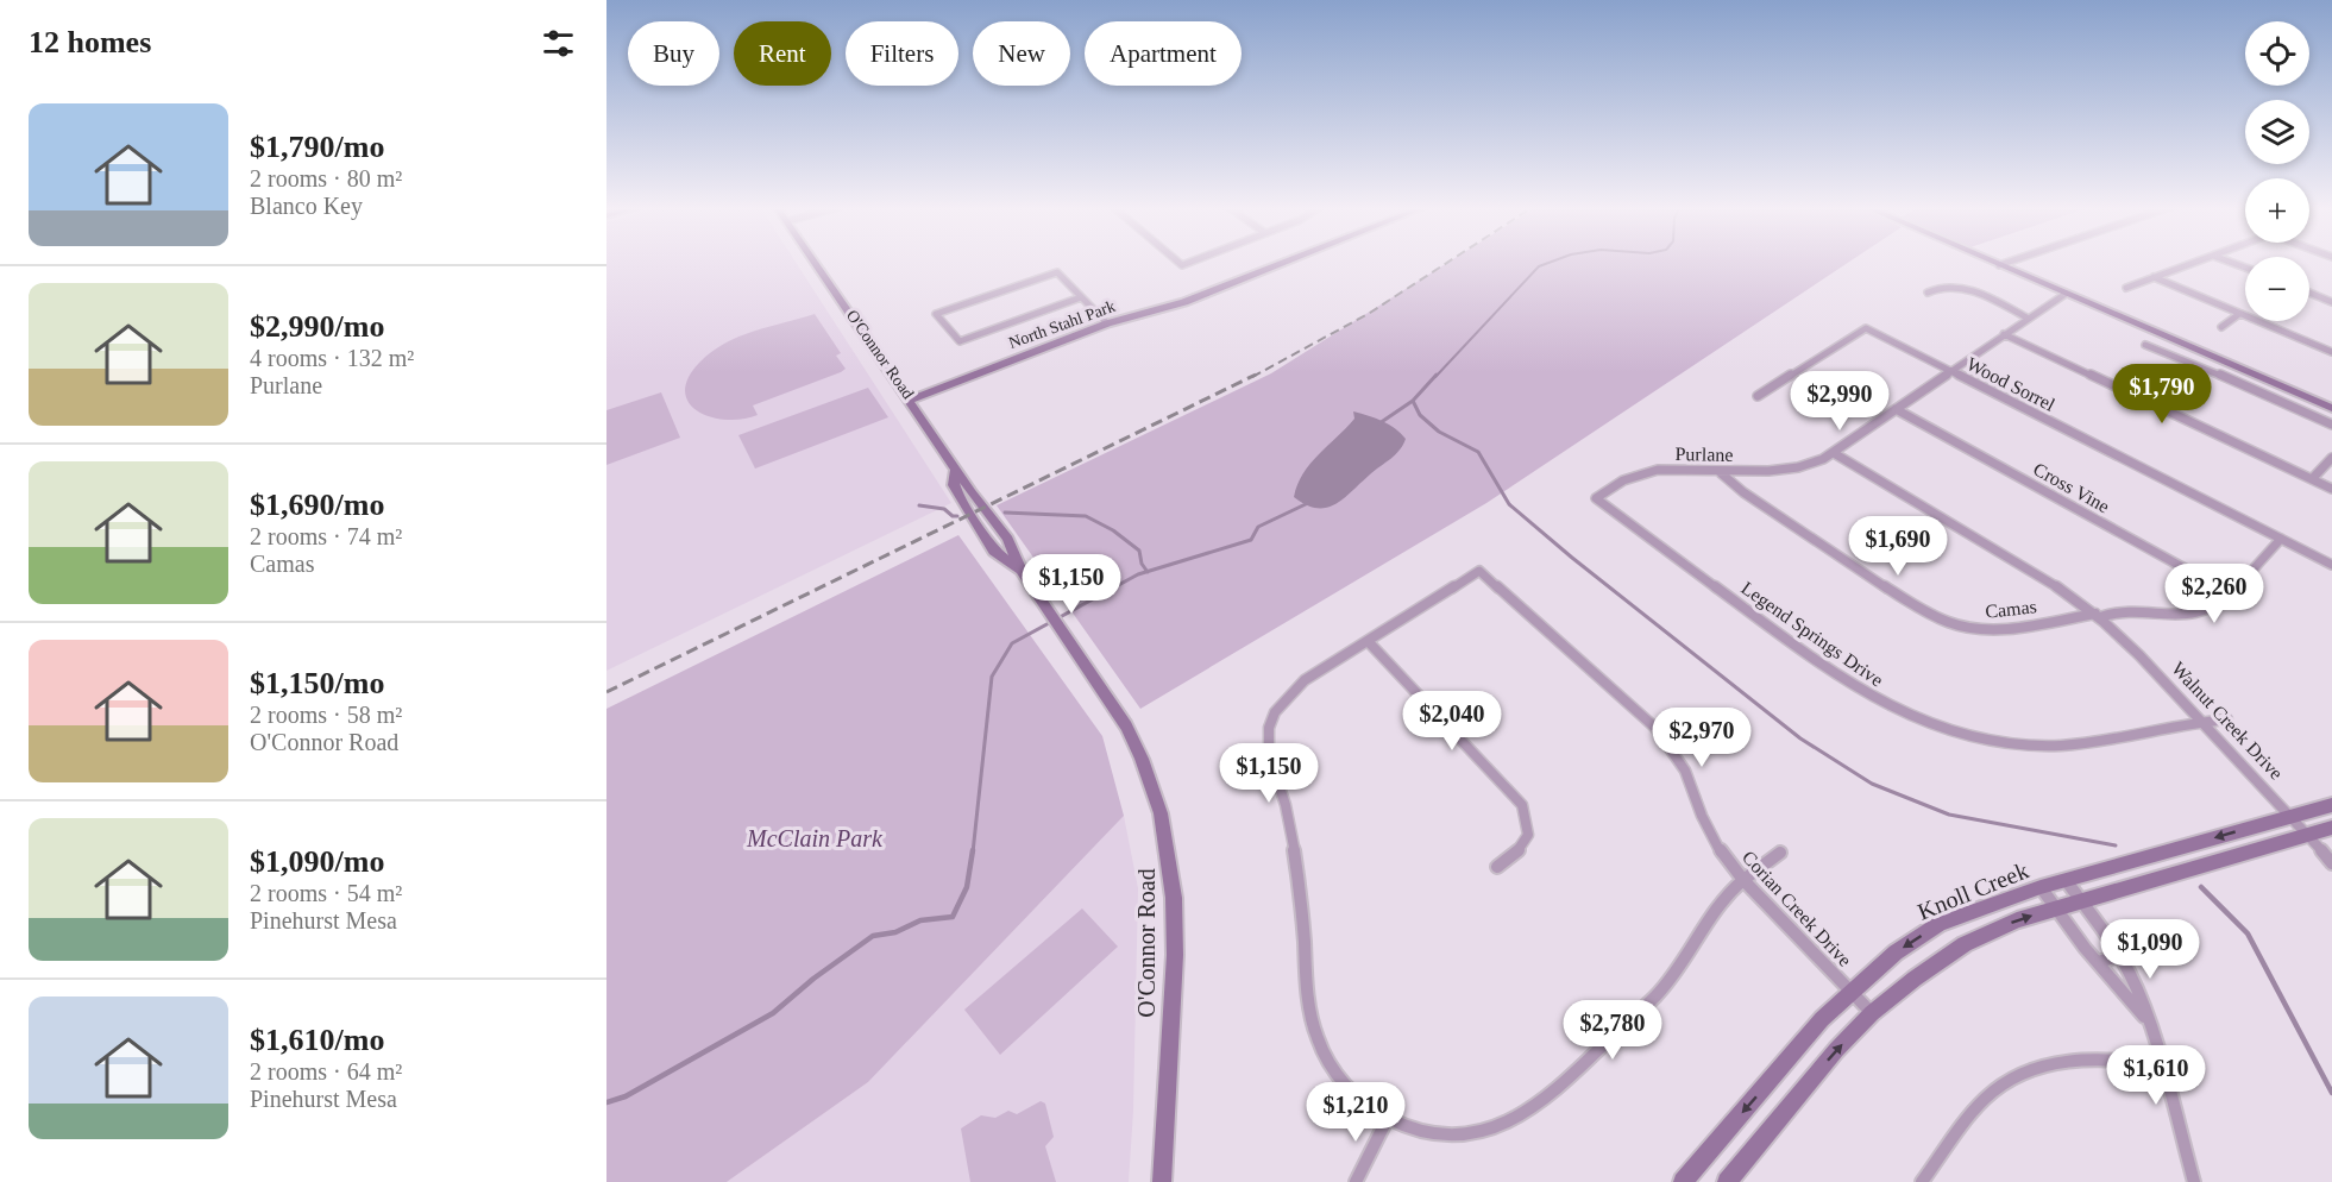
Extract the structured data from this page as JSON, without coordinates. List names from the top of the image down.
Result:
{
  "streets": {
    "main road": ["North Stahl Park", "O'Connor Road", "Knoll Creek"],
    "street": [
      "Wood Sorrel",
      "Purlane",
      "Cross Vine",
      "Camas",
      "Legend Springs Drive",
      "Walnut Creek Drive",
      "Corian Creek Drive"
    ]
  },
  "crossings": [
    ["North Stahl Park", "O'Connor Road"],
    ["Wood Sorrel", "Purlane"],
    ["Wood Sorrel", "Camas"],
    ["Purlane", "Cross Vine"],
    ["Purlane", "Camas"],
    ["Purlane", "Legend Springs Drive"],
    ["Purlane", "Walnut Creek Drive"],
    ["Cross Vine", "Camas"],
    ["Camas", "Walnut Creek Drive"],
    ["Legend Springs Drive", "Walnut Creek Drive"],
    ["Walnut Creek Drive", "Knoll Creek"],
    ["Knoll Creek", "Corian Creek Drive"]
  ],
  "parks": ["McClain Park"],
  "page": {
    "heading": "12 homes",
    "map_buttons": ["+", "−"],
    "chip": [
      "Buy",
      "Rent",
      "Filters",
      "New",
      "Apartment"
    ],
    "list": [
      {
        "name": "$1,790/mo",
        "note": "2 rooms · 80 m² · Blanco Key"
      },
      {
        "name": "$2,990/mo",
        "note": "4 rooms · 132 m² · Purlane"
      },
      {
        "name": "$1,690/mo",
        "note": "2 rooms · 74 m² · Camas"
      },
      {
        "name": "$1,150/mo",
        "note": "2 rooms · 58 m² · O'Connor Road"
      },
      {
        "name": "$1,090/mo",
        "note": "2 rooms · 54 m² · Pinehurst Mesa"
      },
      {
        "name": "$1,610/mo",
        "note": "2 rooms · 64 m² · Pinehurst Mesa"
      }
    ],
    "price": [
      "$1,790",
      "$2,990",
      "$1,690",
      "$1,150",
      "$2,260",
      "$2,040",
      "$2,970",
      "$1,150",
      "$1,090",
      "$2,780",
      "$1,610",
      "$1,210"
    ]
  }
}
